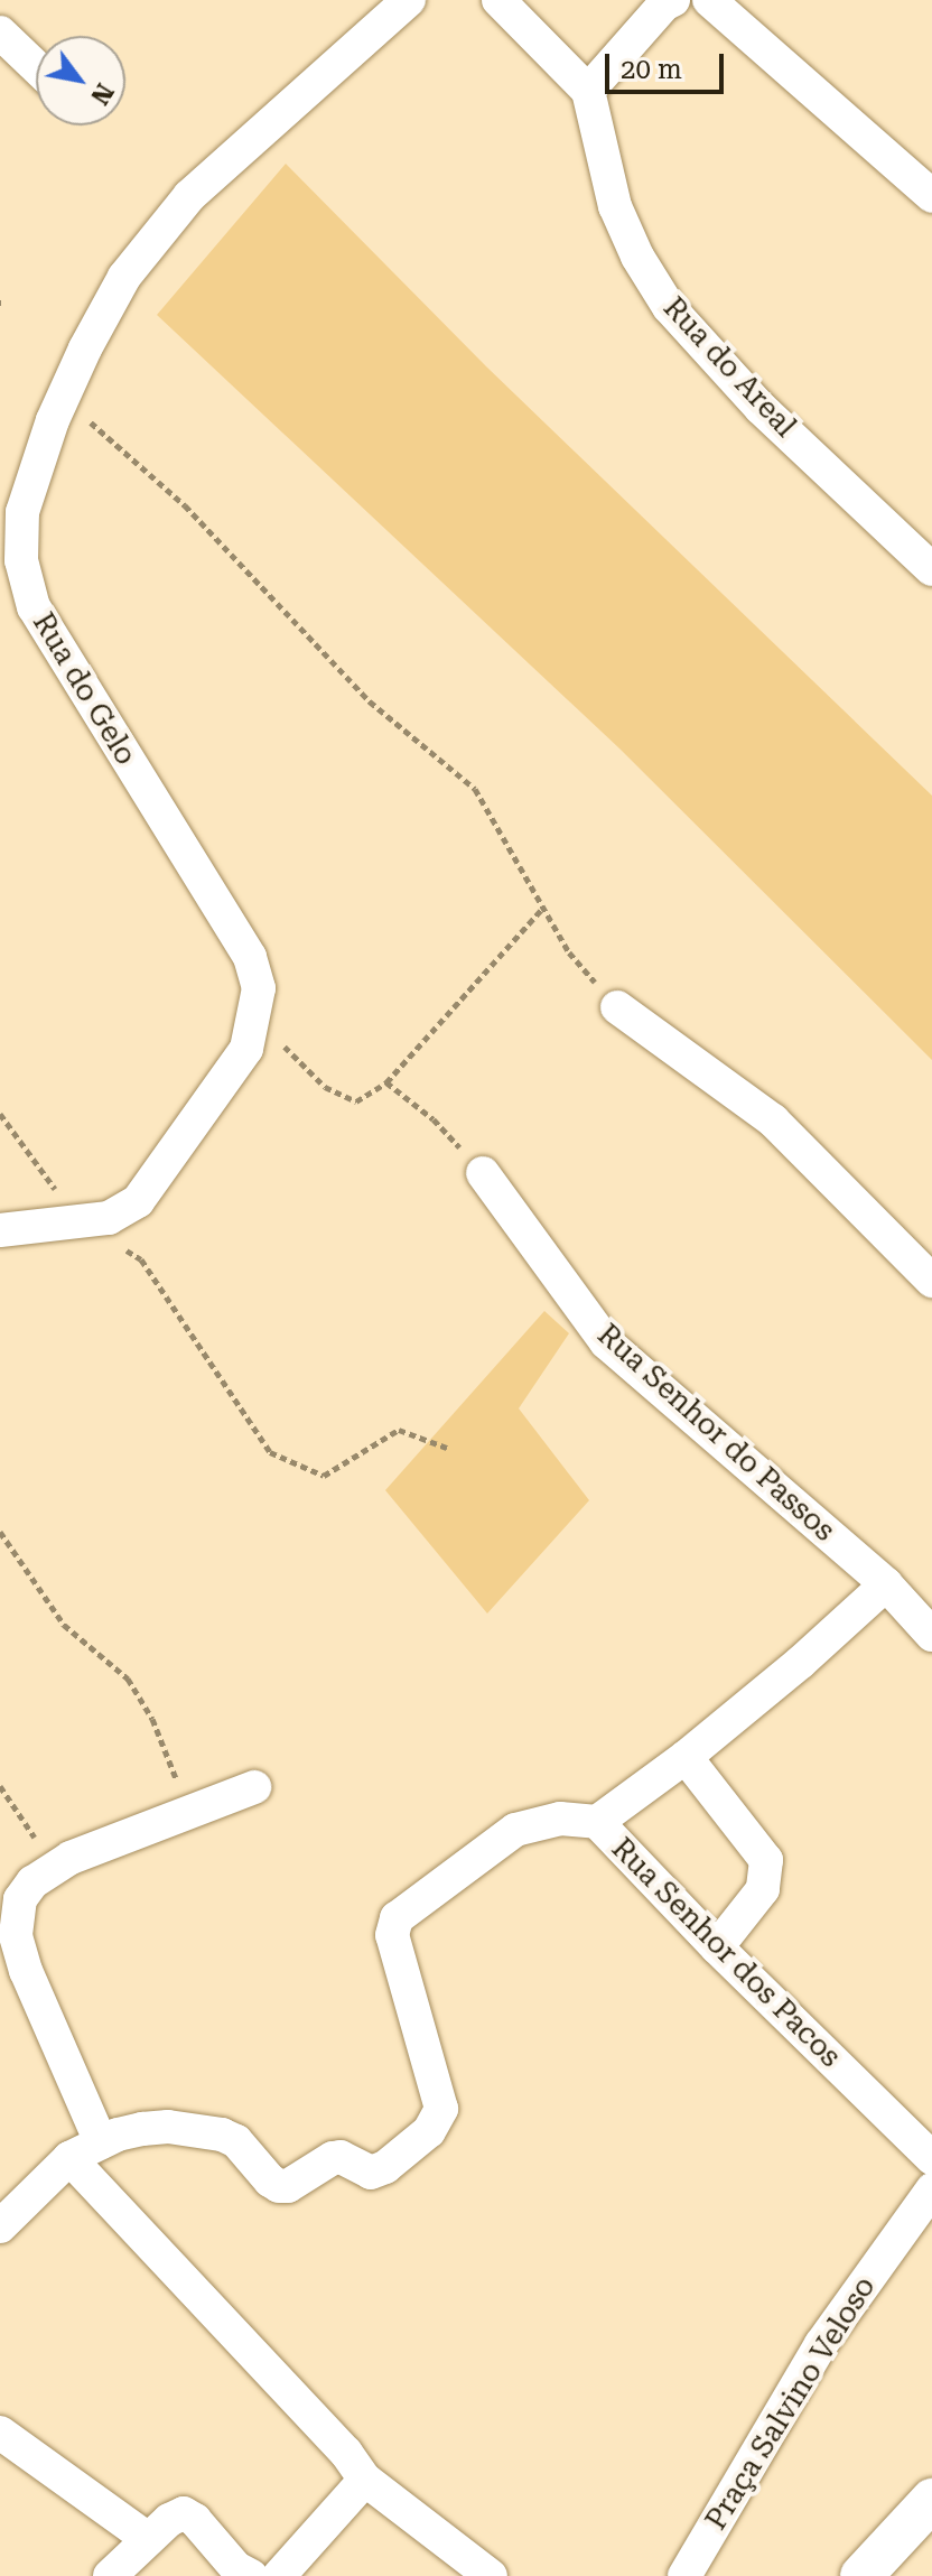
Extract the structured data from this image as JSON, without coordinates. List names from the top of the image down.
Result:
{
  "streets": {
    "street": [
      "Rua do Areal",
      "Rua do Gelo",
      "Rua Senhor do Passos",
      "Rua Senhor dos Pacos",
      "Praça Salvino Veloso"
    ]
  },
  "crossings": [
    ["Rua Senhor do Passos", "Rua Senhor dos Pacos"]
  ],
  "scale_bar": "20 m",
  "north": "bottom right"
}
